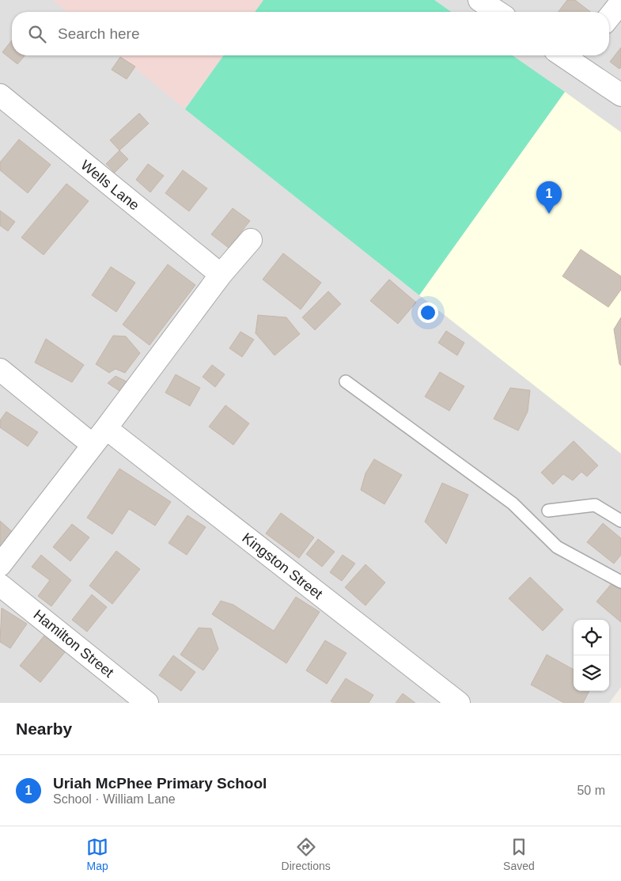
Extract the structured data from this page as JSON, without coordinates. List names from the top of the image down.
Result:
{
  "streets": {
    "street": ["Wells Lane", "Kingston Street", "Hamilton Street"]
  },
  "page": {
    "search": "Search here",
    "pins": "1",
    "heading": "Nearby",
    "list": [
      {
        "mark": "1",
        "name": "Uriah McPhee Primary School",
        "note": "School · William Lane",
        "value": "50 m"
      }
    ],
    "nav": ["Map", "Directions", "Saved"]
  }
}
